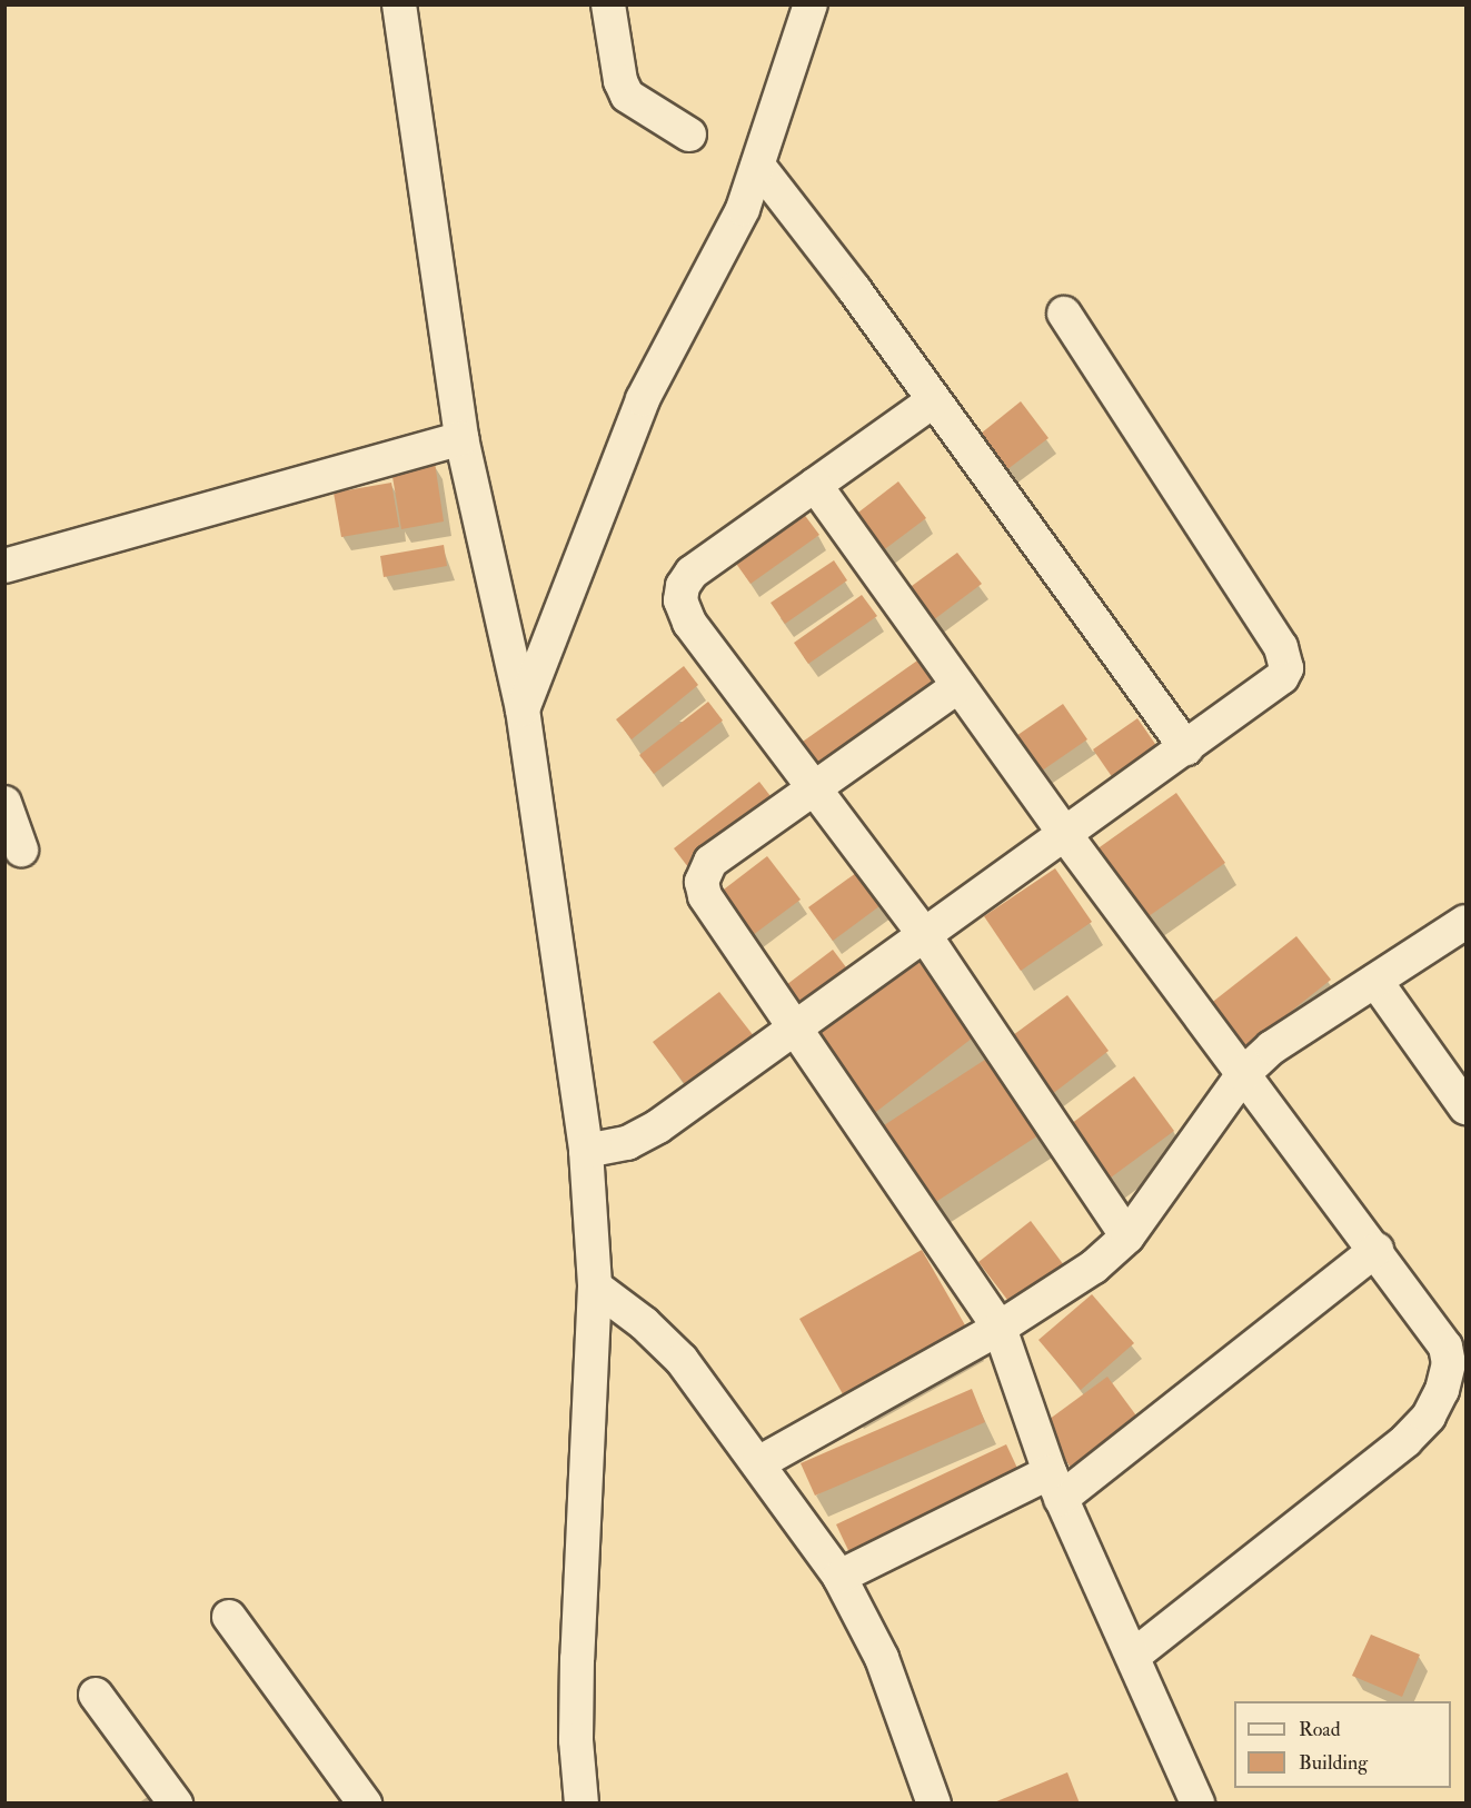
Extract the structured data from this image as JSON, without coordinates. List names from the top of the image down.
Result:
{
  "legend": ["Road", "Building"]
}
